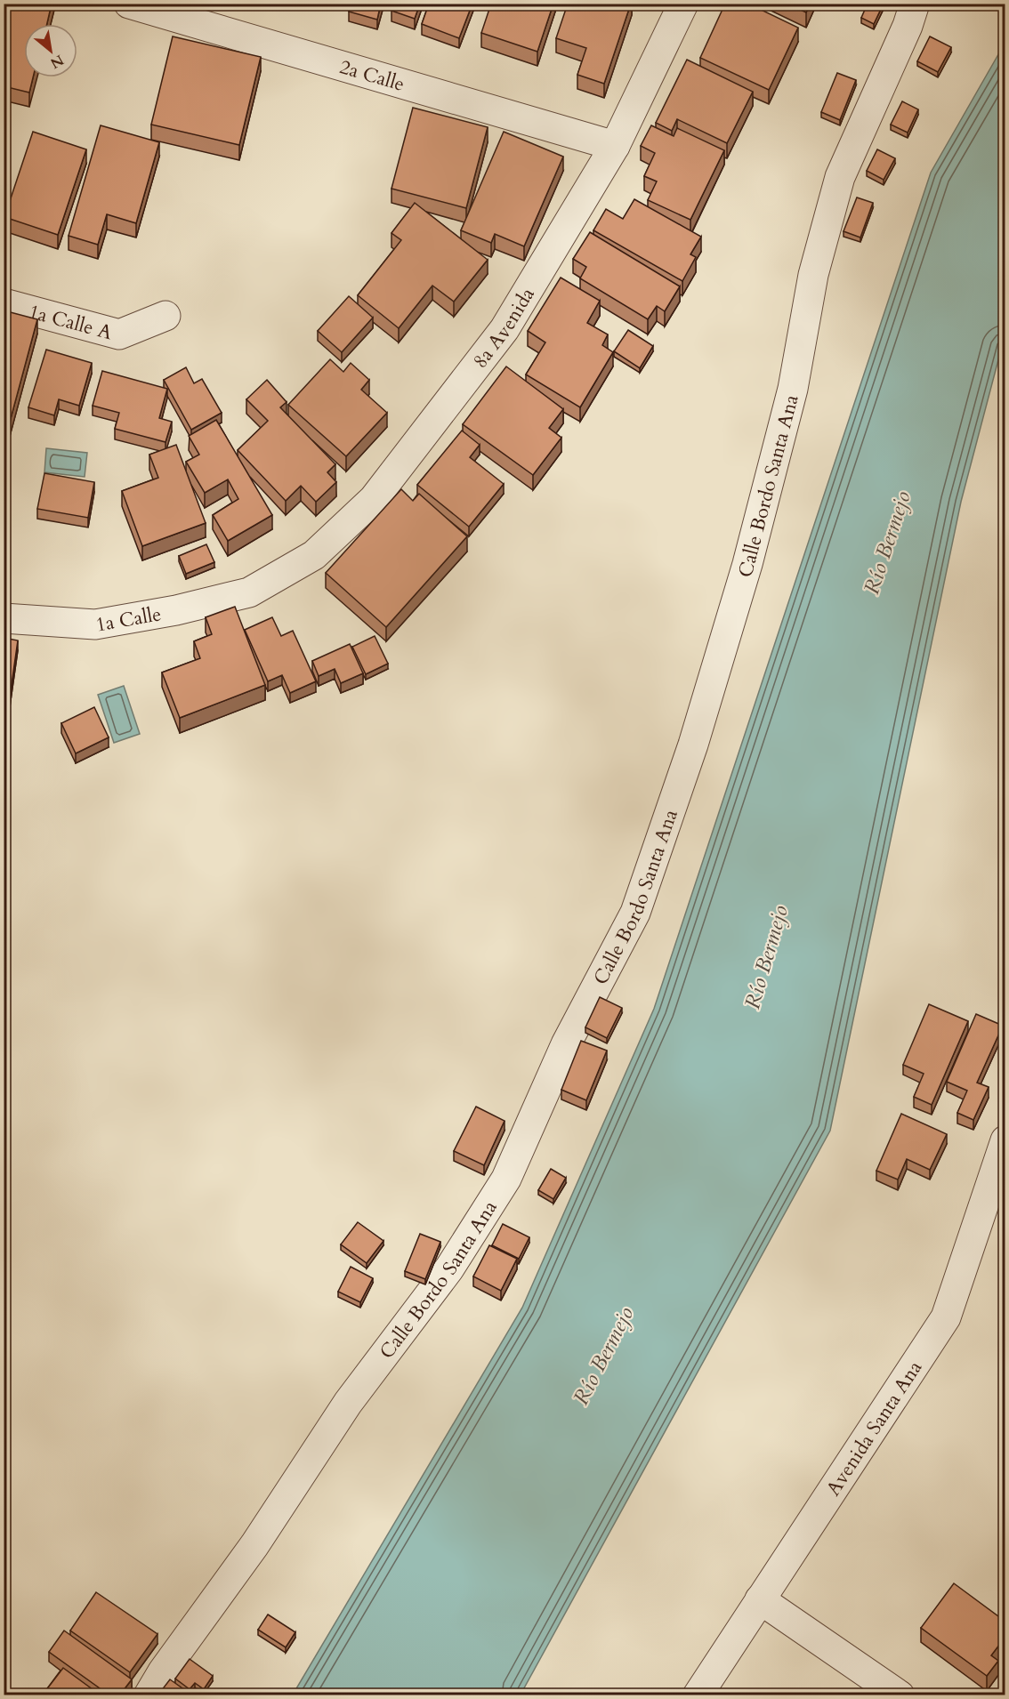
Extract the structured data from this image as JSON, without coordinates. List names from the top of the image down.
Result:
{
  "streets": {
    "street": [
      "2a Calle",
      "1a Calle A",
      "8a Avenida",
      "Calle Bordo Santa Ana",
      "1a Calle",
      "Avenida Santa Ana"
    ]
  },
  "crossings": [
    ["2a Calle", "8a Avenida"],
    ["8a Avenida", "1a Calle"]
  ],
  "water": ["Río Bermejo"],
  "north": "bottom right"
}
